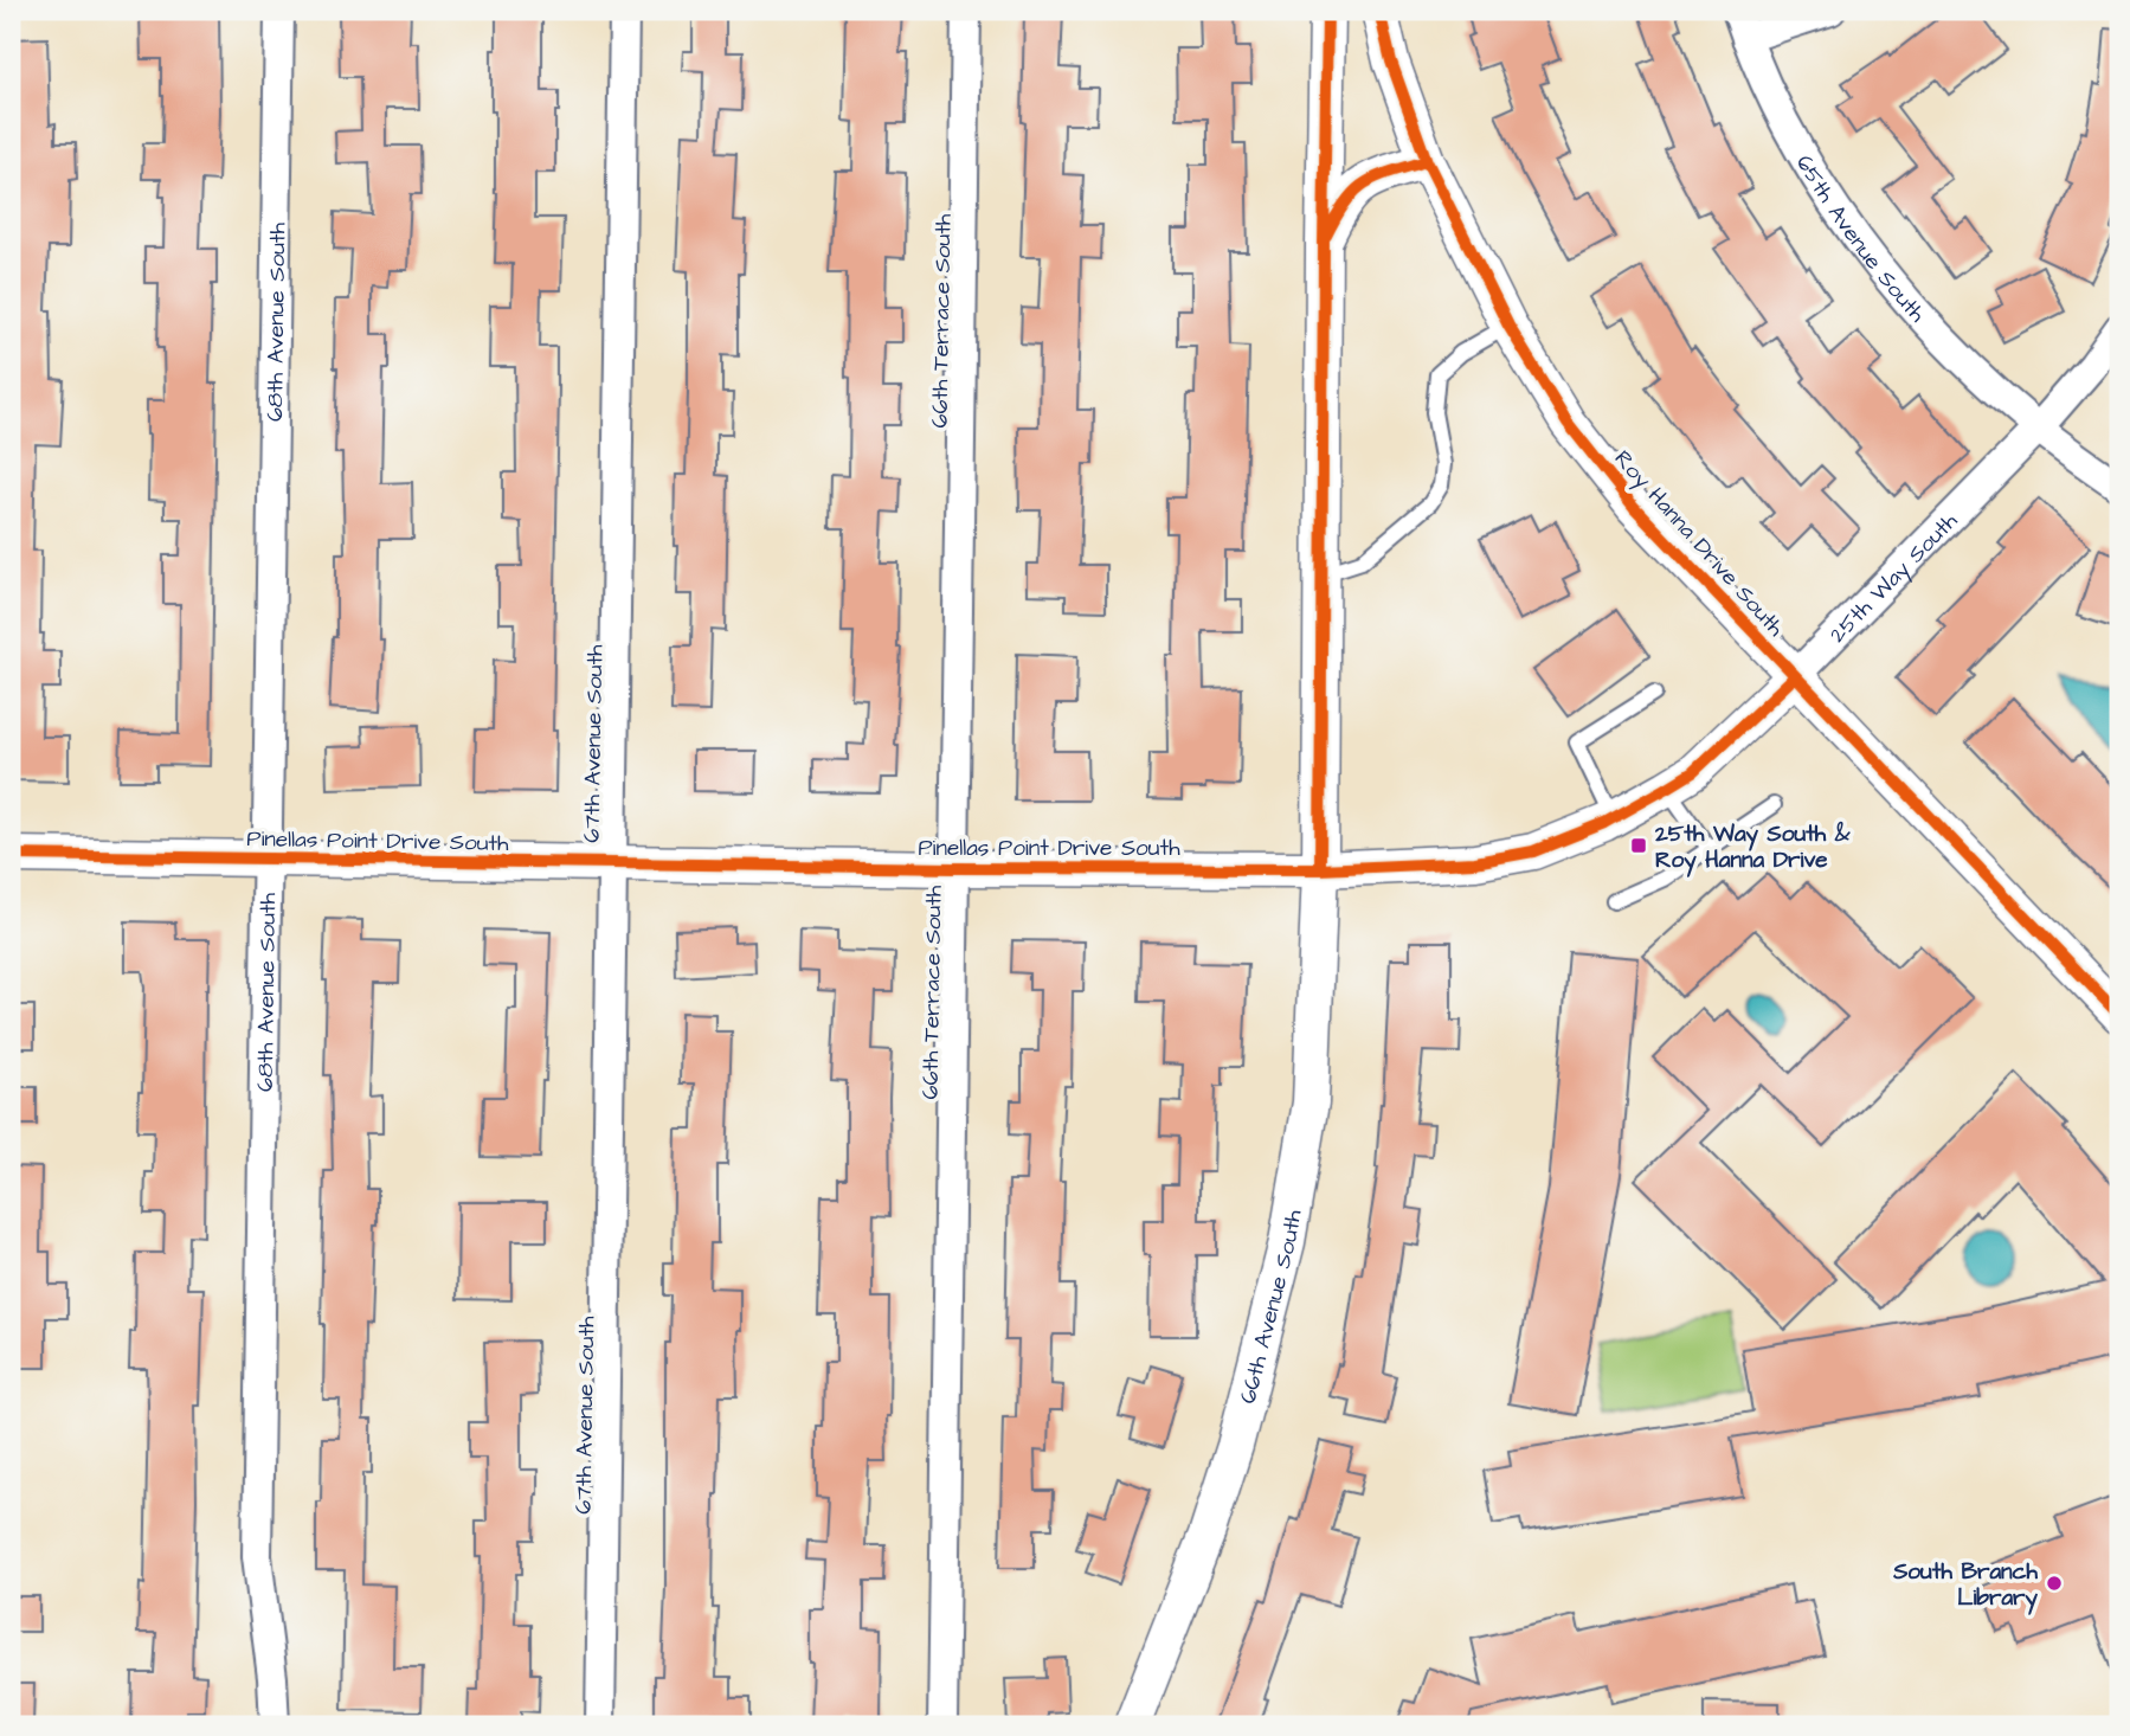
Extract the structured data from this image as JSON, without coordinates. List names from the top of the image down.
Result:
{
  "streets": {
    "street": [
      "65th Avenue South",
      "68th Avenue South",
      "66th Terrace South",
      "Roy Hanna Drive South",
      "25th Way South",
      "67th Avenue South",
      "Pinellas Point Drive South",
      "66th Avenue South"
    ]
  },
  "crossings": [
    ["65th Avenue South", "25th Way South"],
    ["68th Avenue South", "Pinellas Point Drive South"],
    ["66th Terrace South", "Pinellas Point Drive South"],
    ["Roy Hanna Drive South", "25th Way South"],
    ["25th Way South", "Pinellas Point Drive South"],
    ["25th Way South", "66th Avenue South"],
    ["67th Avenue South", "Pinellas Point Drive South"],
    ["Pinellas Point Drive South", "66th Avenue South"]
  ],
  "places": {
    "transit": ["25th Way South & Roy Hanna Drive"],
    "other": ["South Branch Library"]
  }
}
